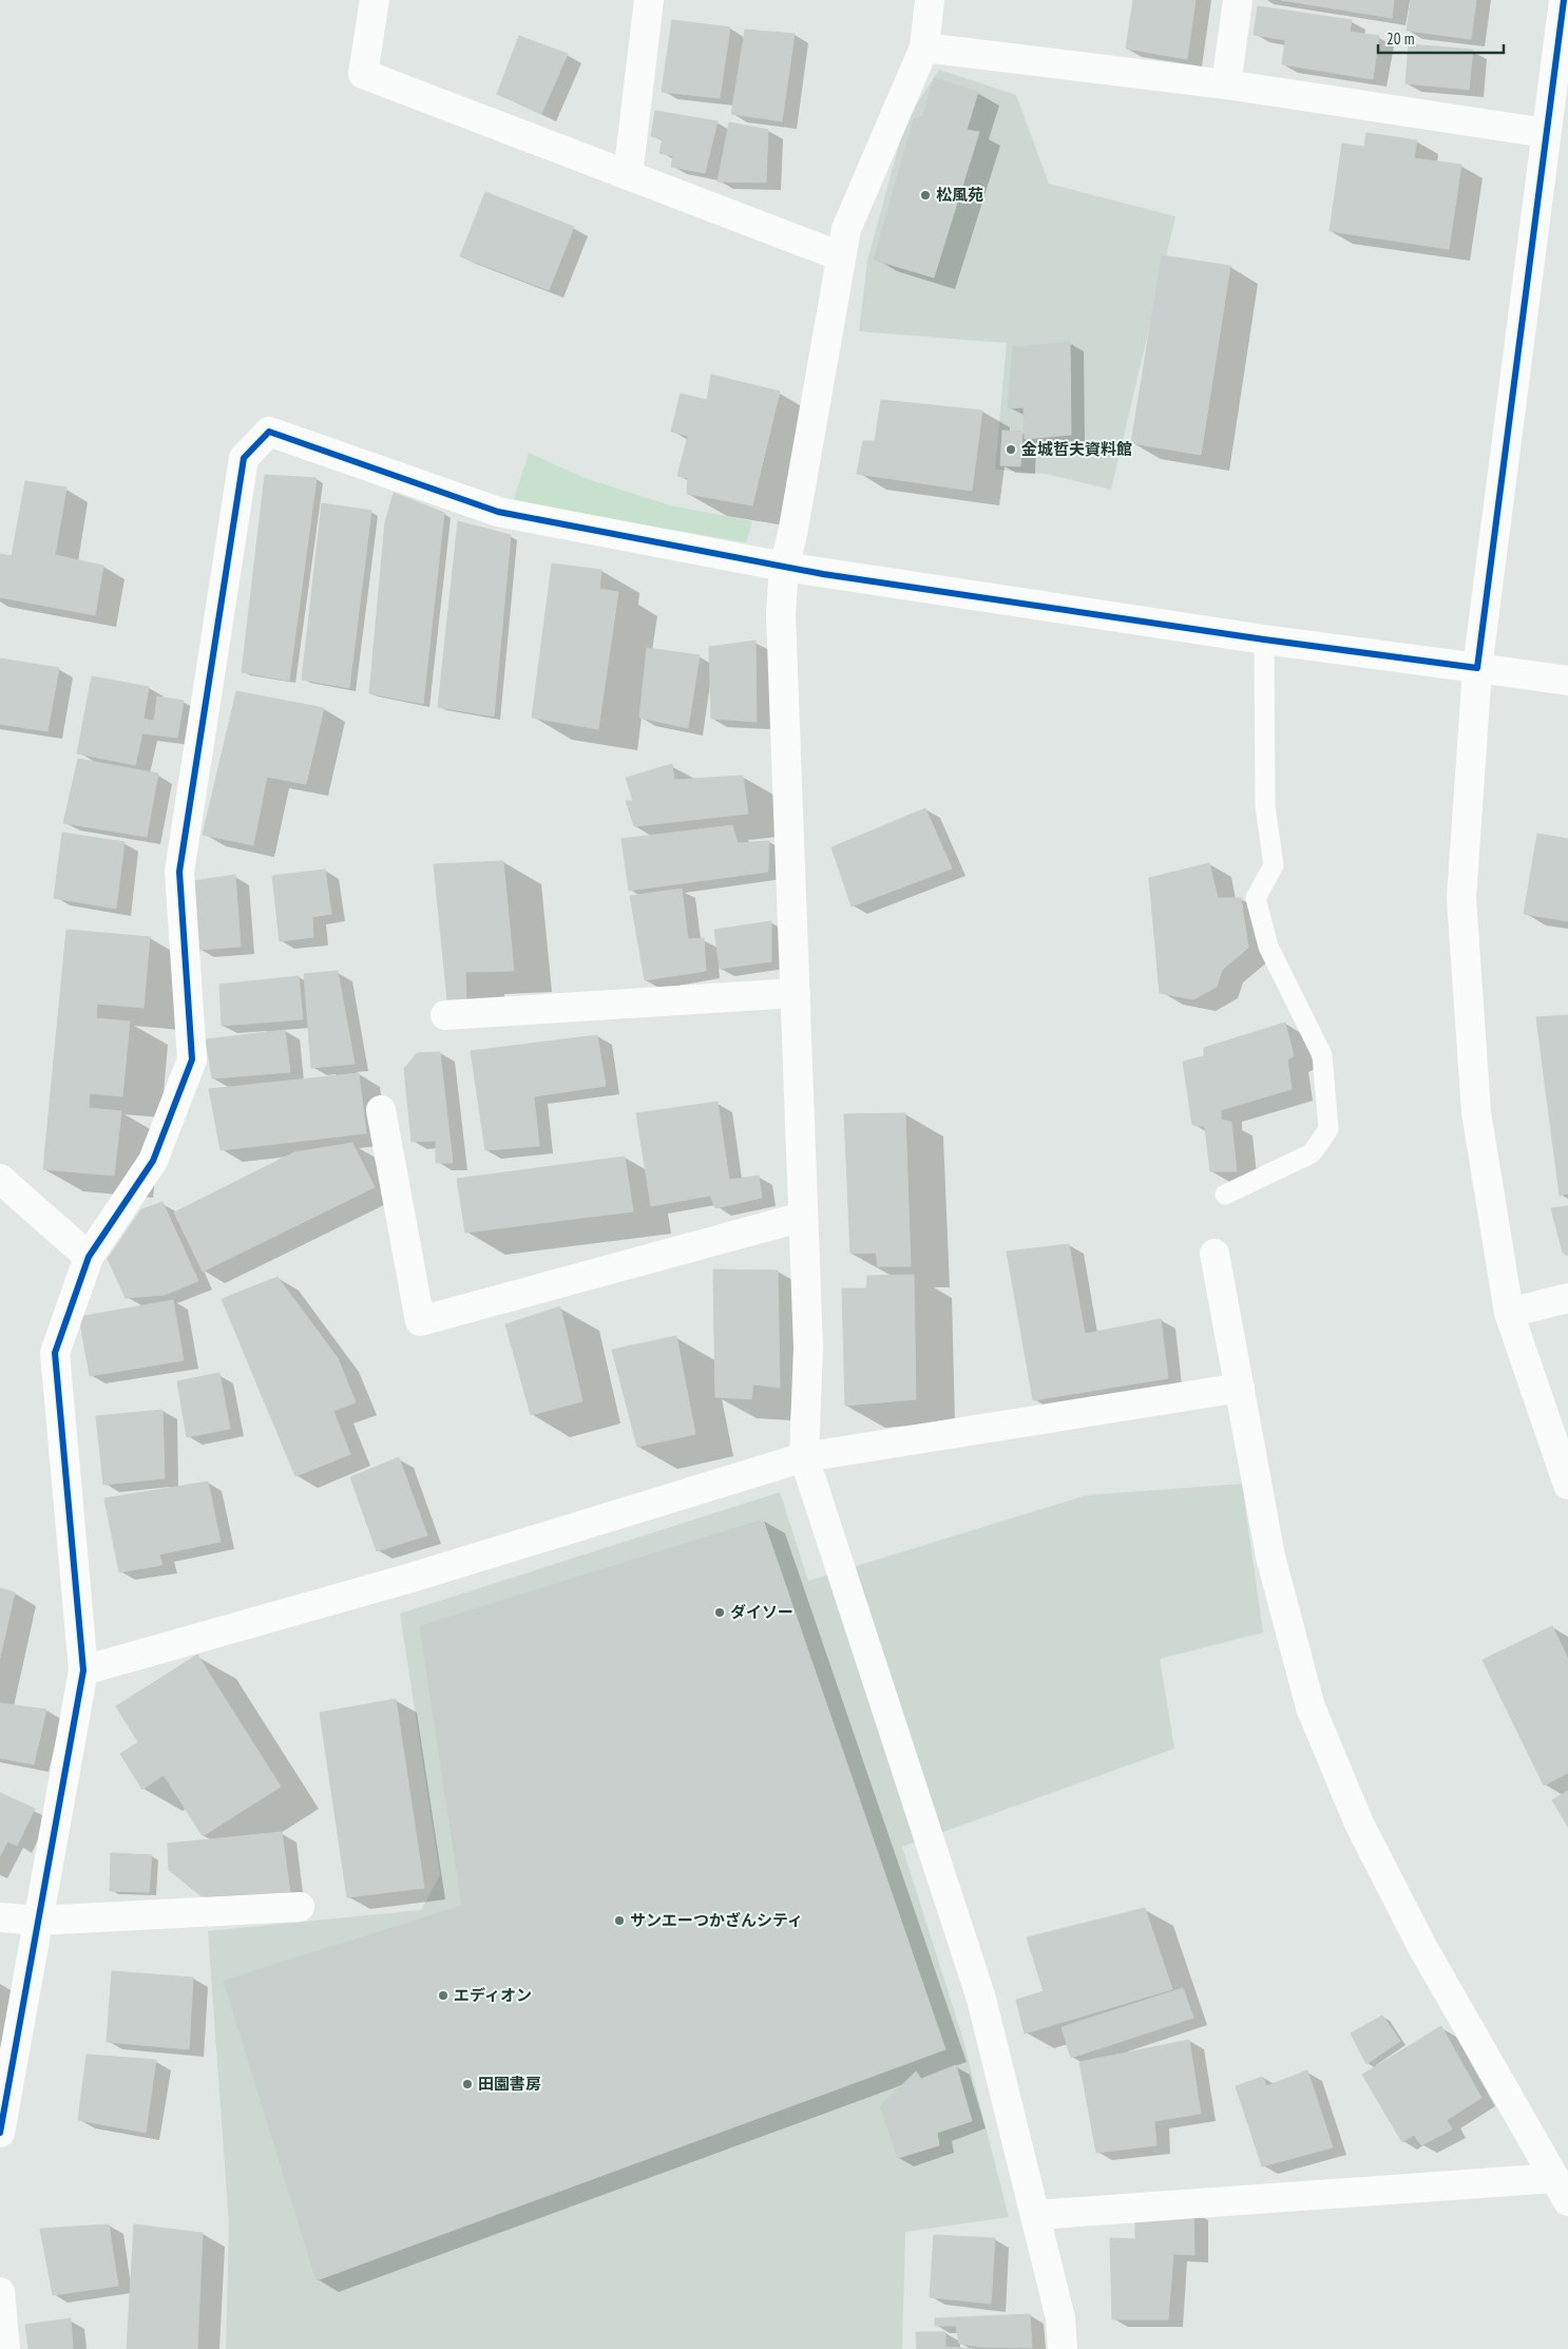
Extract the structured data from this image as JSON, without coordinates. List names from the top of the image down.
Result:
{
  "places": [
    "松風苑",
    "金城哲夫資料館",
    "ダイソー",
    "サンエーつかざんシティ",
    "エディオン",
    "田園書房"
  ],
  "scale_bar": "20 m"
}
